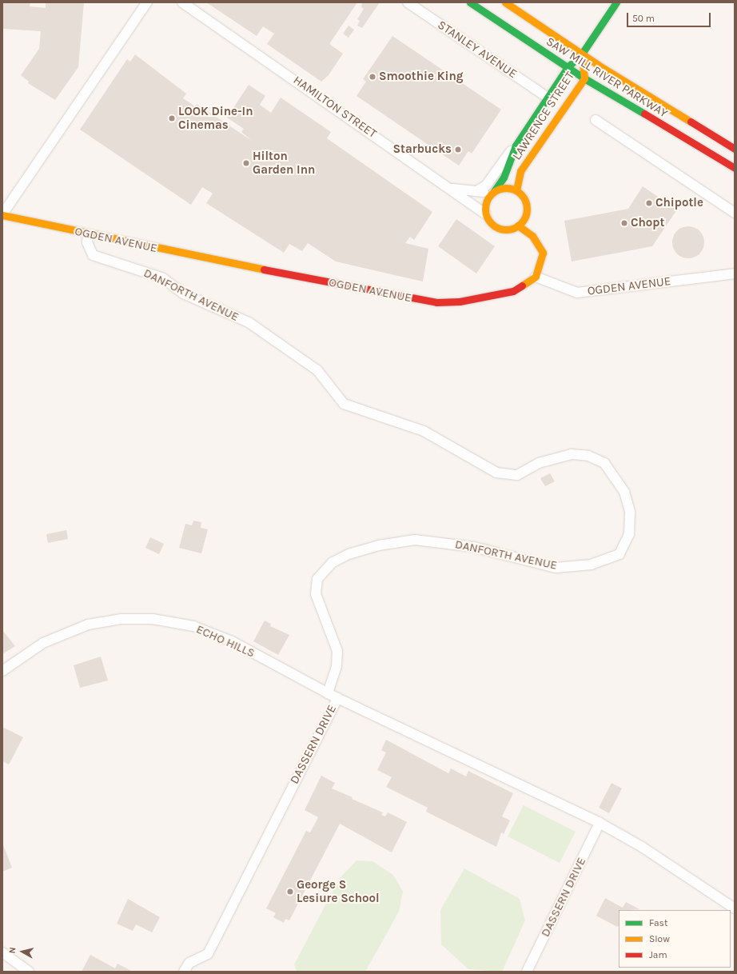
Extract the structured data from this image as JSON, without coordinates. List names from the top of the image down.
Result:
{
  "streets": {
    "main road": ["SAW MILL RIVER PARKWAY", "LAWRENCE STREET", "OGDEN AVENUE"],
    "street": [
      "STANLEY AVENUE",
      "HAMILTON STREET",
      "DANFORTH AVENUE",
      "ECHO HILLS",
      "DASSERN DRIVE"
    ]
  },
  "crossings": [
    ["STANLEY AVENUE", "LAWRENCE STREET"],
    ["SAW MILL RIVER PARKWAY", "LAWRENCE STREET"],
    ["HAMILTON STREET", "LAWRENCE STREET"],
    ["OGDEN AVENUE", "DANFORTH AVENUE"],
    ["DANFORTH AVENUE", "ECHO HILLS"],
    ["ECHO HILLS", "DASSERN DRIVE"]
  ],
  "places": [
    "Smoothie King",
    "LOOK Dine-In Cinemas",
    "Starbucks",
    "Hilton Garden Inn",
    "Chipotle",
    "Chopt",
    "George S Lesiure School"
  ],
  "legend": ["Fast", "Slow", "Jam"],
  "scale_bar": "50 m",
  "north": "left"
}
